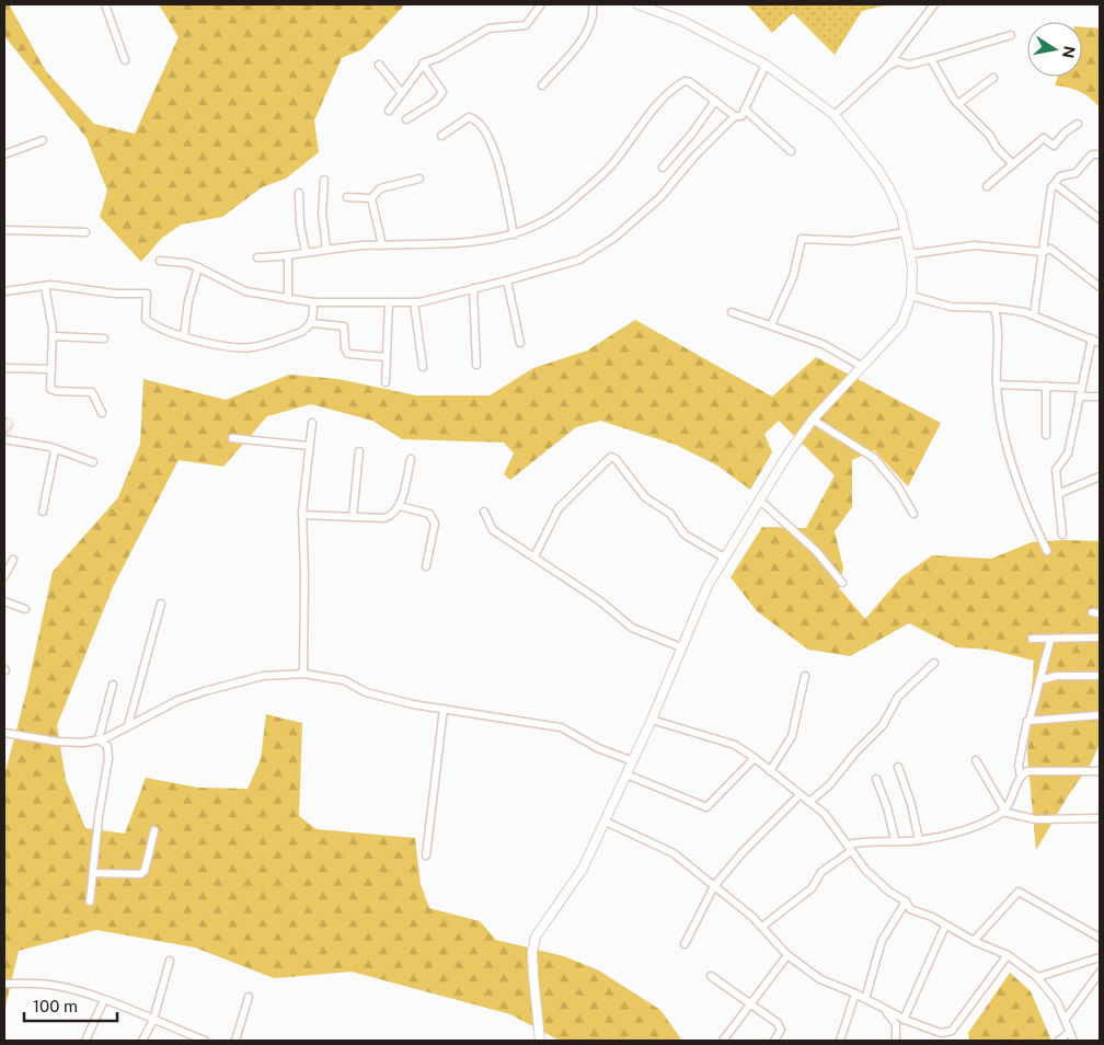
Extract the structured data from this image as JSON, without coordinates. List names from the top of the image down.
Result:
{
  "scale_bar": "100 m",
  "north": "right"
}
